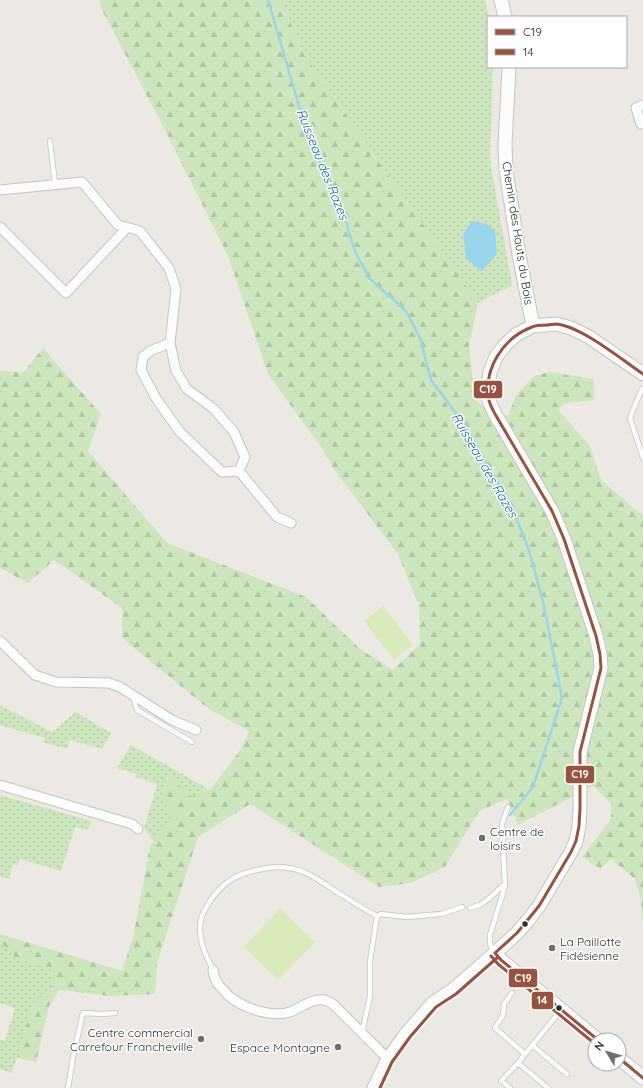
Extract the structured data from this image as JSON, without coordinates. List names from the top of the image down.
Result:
{
  "streets": {
    "street": ["Chemin des Hauts du Bois"]
  },
  "water": ["Ruisseau des Razes"],
  "places": [
    "Centre de loisirs",
    "La Paillotte Fidésienne",
    "Centre commercial Carrefour Francheville",
    "Espace Montagne"
  ],
  "lines": ["transit line C19", "transit line 14"],
  "legend": ["C19", "14"],
  "north": "top left"
}
